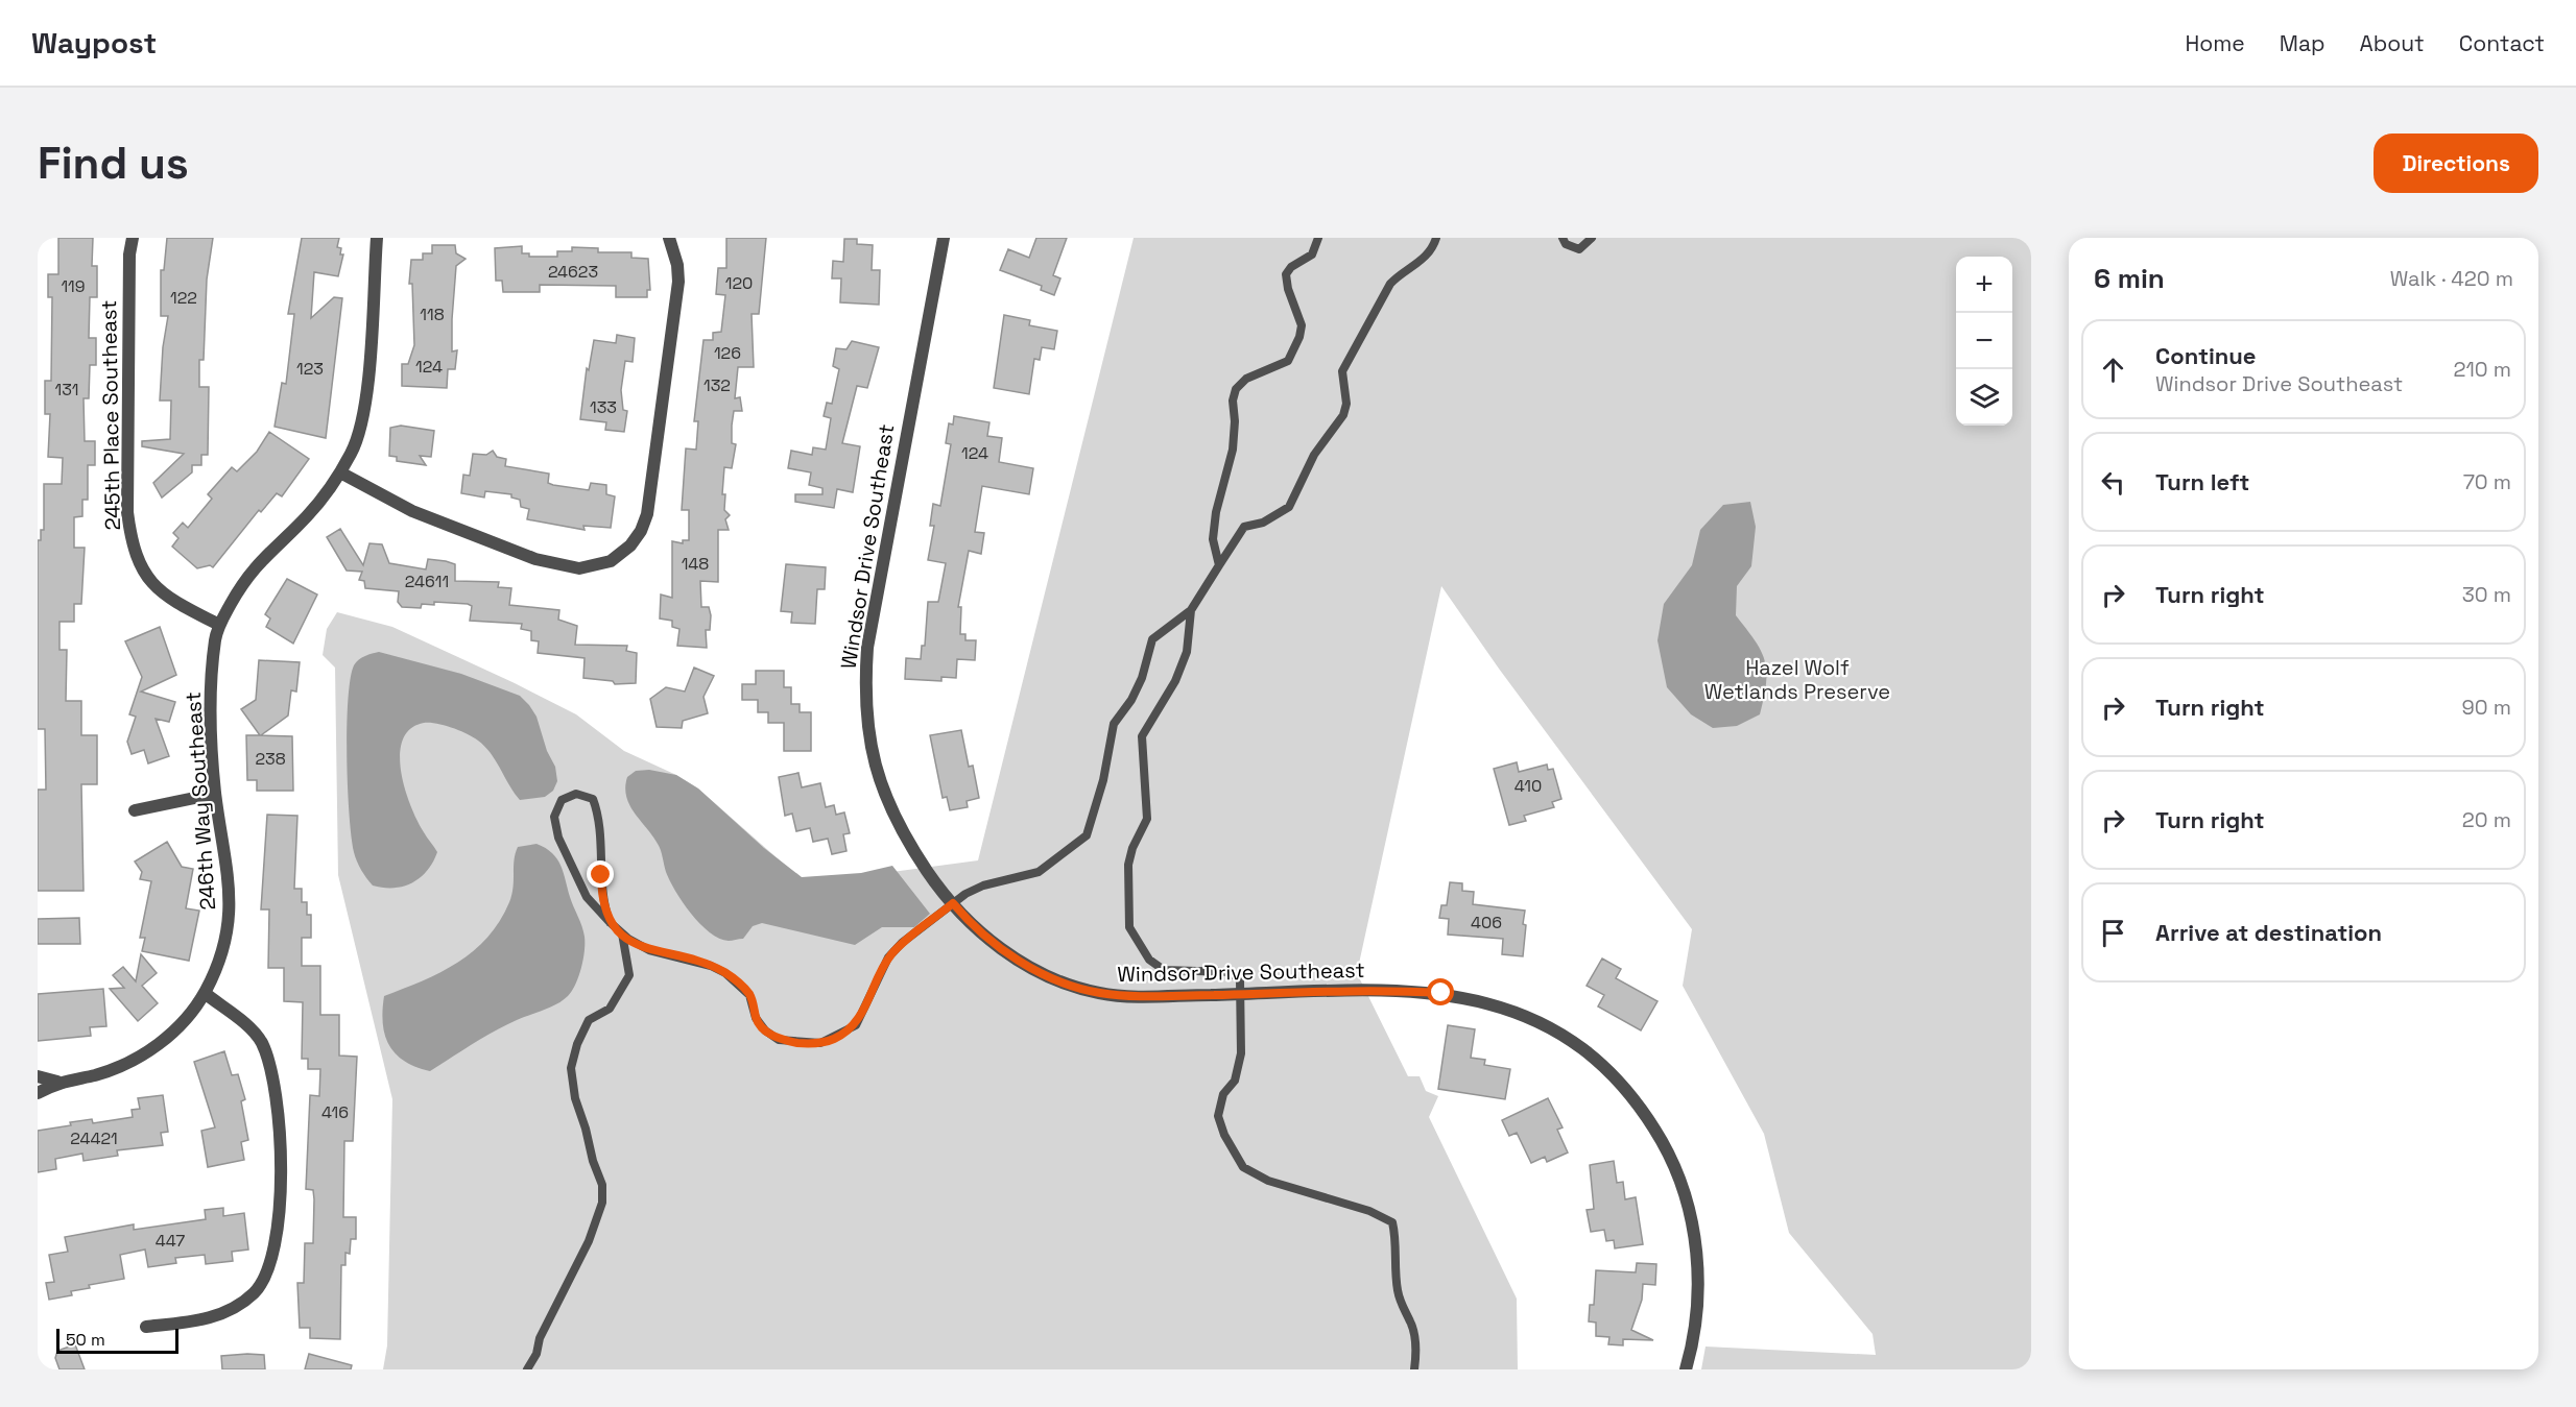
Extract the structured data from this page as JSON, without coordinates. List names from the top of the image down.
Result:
{
  "streets": {
    "street": ["245th Place Southeast", "Windsor Drive Southeast", "246th Way Southeast"]
  },
  "crossings": [
    ["245th Place Southeast", "246th Way Southeast"]
  ],
  "parks": ["Hazel Wolf Wetlands Preserve"],
  "house_numbers": [
    "24623",
    "120",
    "119",
    "122",
    "118",
    "126",
    "124",
    "123",
    "132",
    "131",
    "133",
    "124",
    "148",
    "24611",
    "238",
    "410",
    "406",
    "416",
    "24421",
    "447"
  ],
  "scale_bar": "50 m",
  "page": {
    "header": "Waypost",
    "nav": [
      "Home",
      "Map",
      "About",
      "Contact"
    ],
    "buttons": "Directions",
    "title": "Find us",
    "heading": ["6 min", "Walk · 420 m"],
    "map_buttons": ["+", "−"],
    "list": [
      ["Continue", "Windsor Drive Southeast", "210 m"],
      ["Turn left", "70 m"],
      ["Turn right", "30 m"],
      ["Turn right", "90 m"],
      ["Turn right", "20 m"],
      "Arrive at destination"
    ],
    "scale": "50 m"
  }
}
